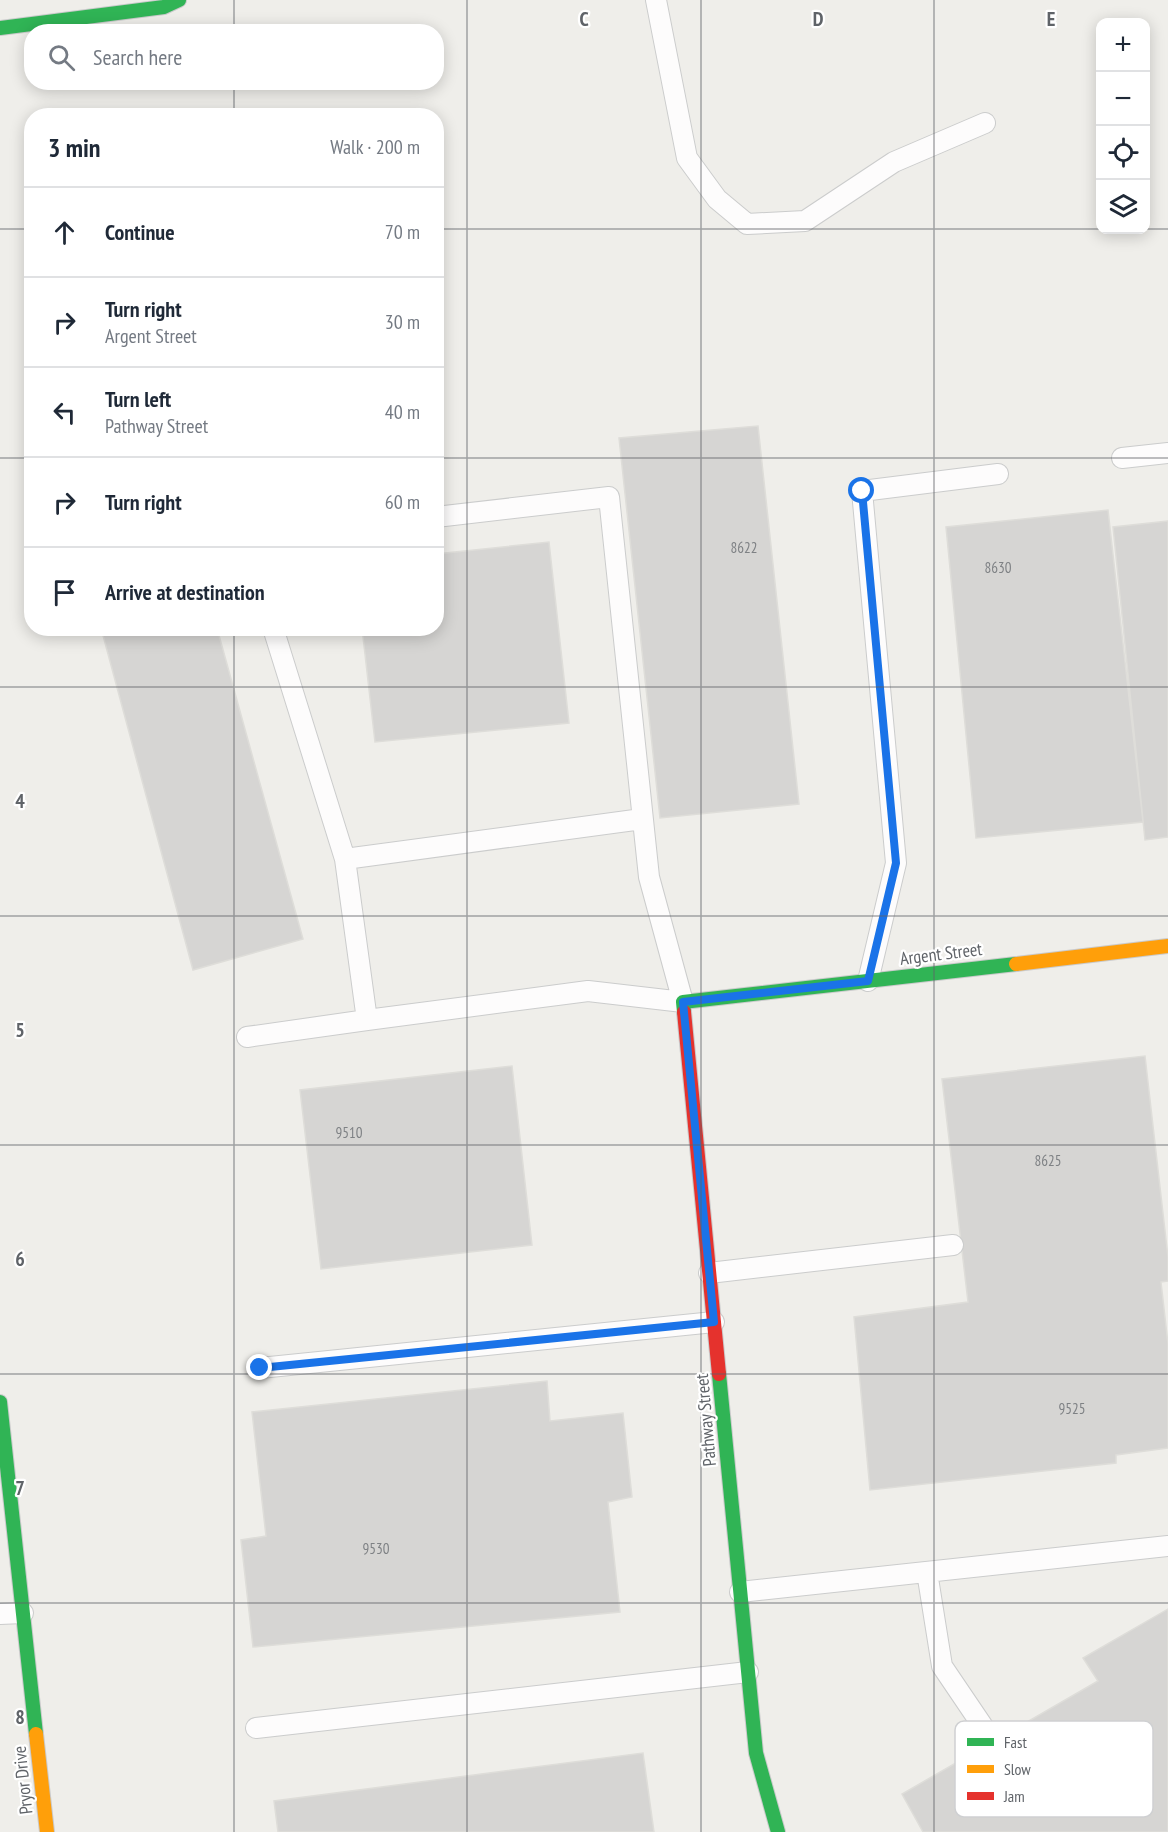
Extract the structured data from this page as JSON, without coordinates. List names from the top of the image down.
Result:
{
  "streets": {
    "street": ["Argent Street", "Pathway Street", "Pryor Drive"]
  },
  "crossings": [
    ["Argent Street", "Pathway Street"]
  ],
  "house_numbers": [
    "8622",
    "8630",
    "9510",
    "8625",
    "9525",
    "9530"
  ],
  "legend": ["Fast", "Slow", "Jam"],
  "page": {
    "map_buttons": ["+", "−"],
    "search": "Search here",
    "heading": ["3 min", "Walk · 200 m"],
    "list": [
      ["Continue", "70 m"],
      ["Turn right", "Argent Street", "30 m"],
      ["Turn left", "Pathway Street", "40 m"],
      ["Turn right", "60 m"],
      "Arrive at destination"
    ]
  },
  "grid": {
    "columns": ["C", "D", "E"],
    "rows": [
      "4",
      "5",
      "6",
      "7",
      "8"
    ]
  }
}
